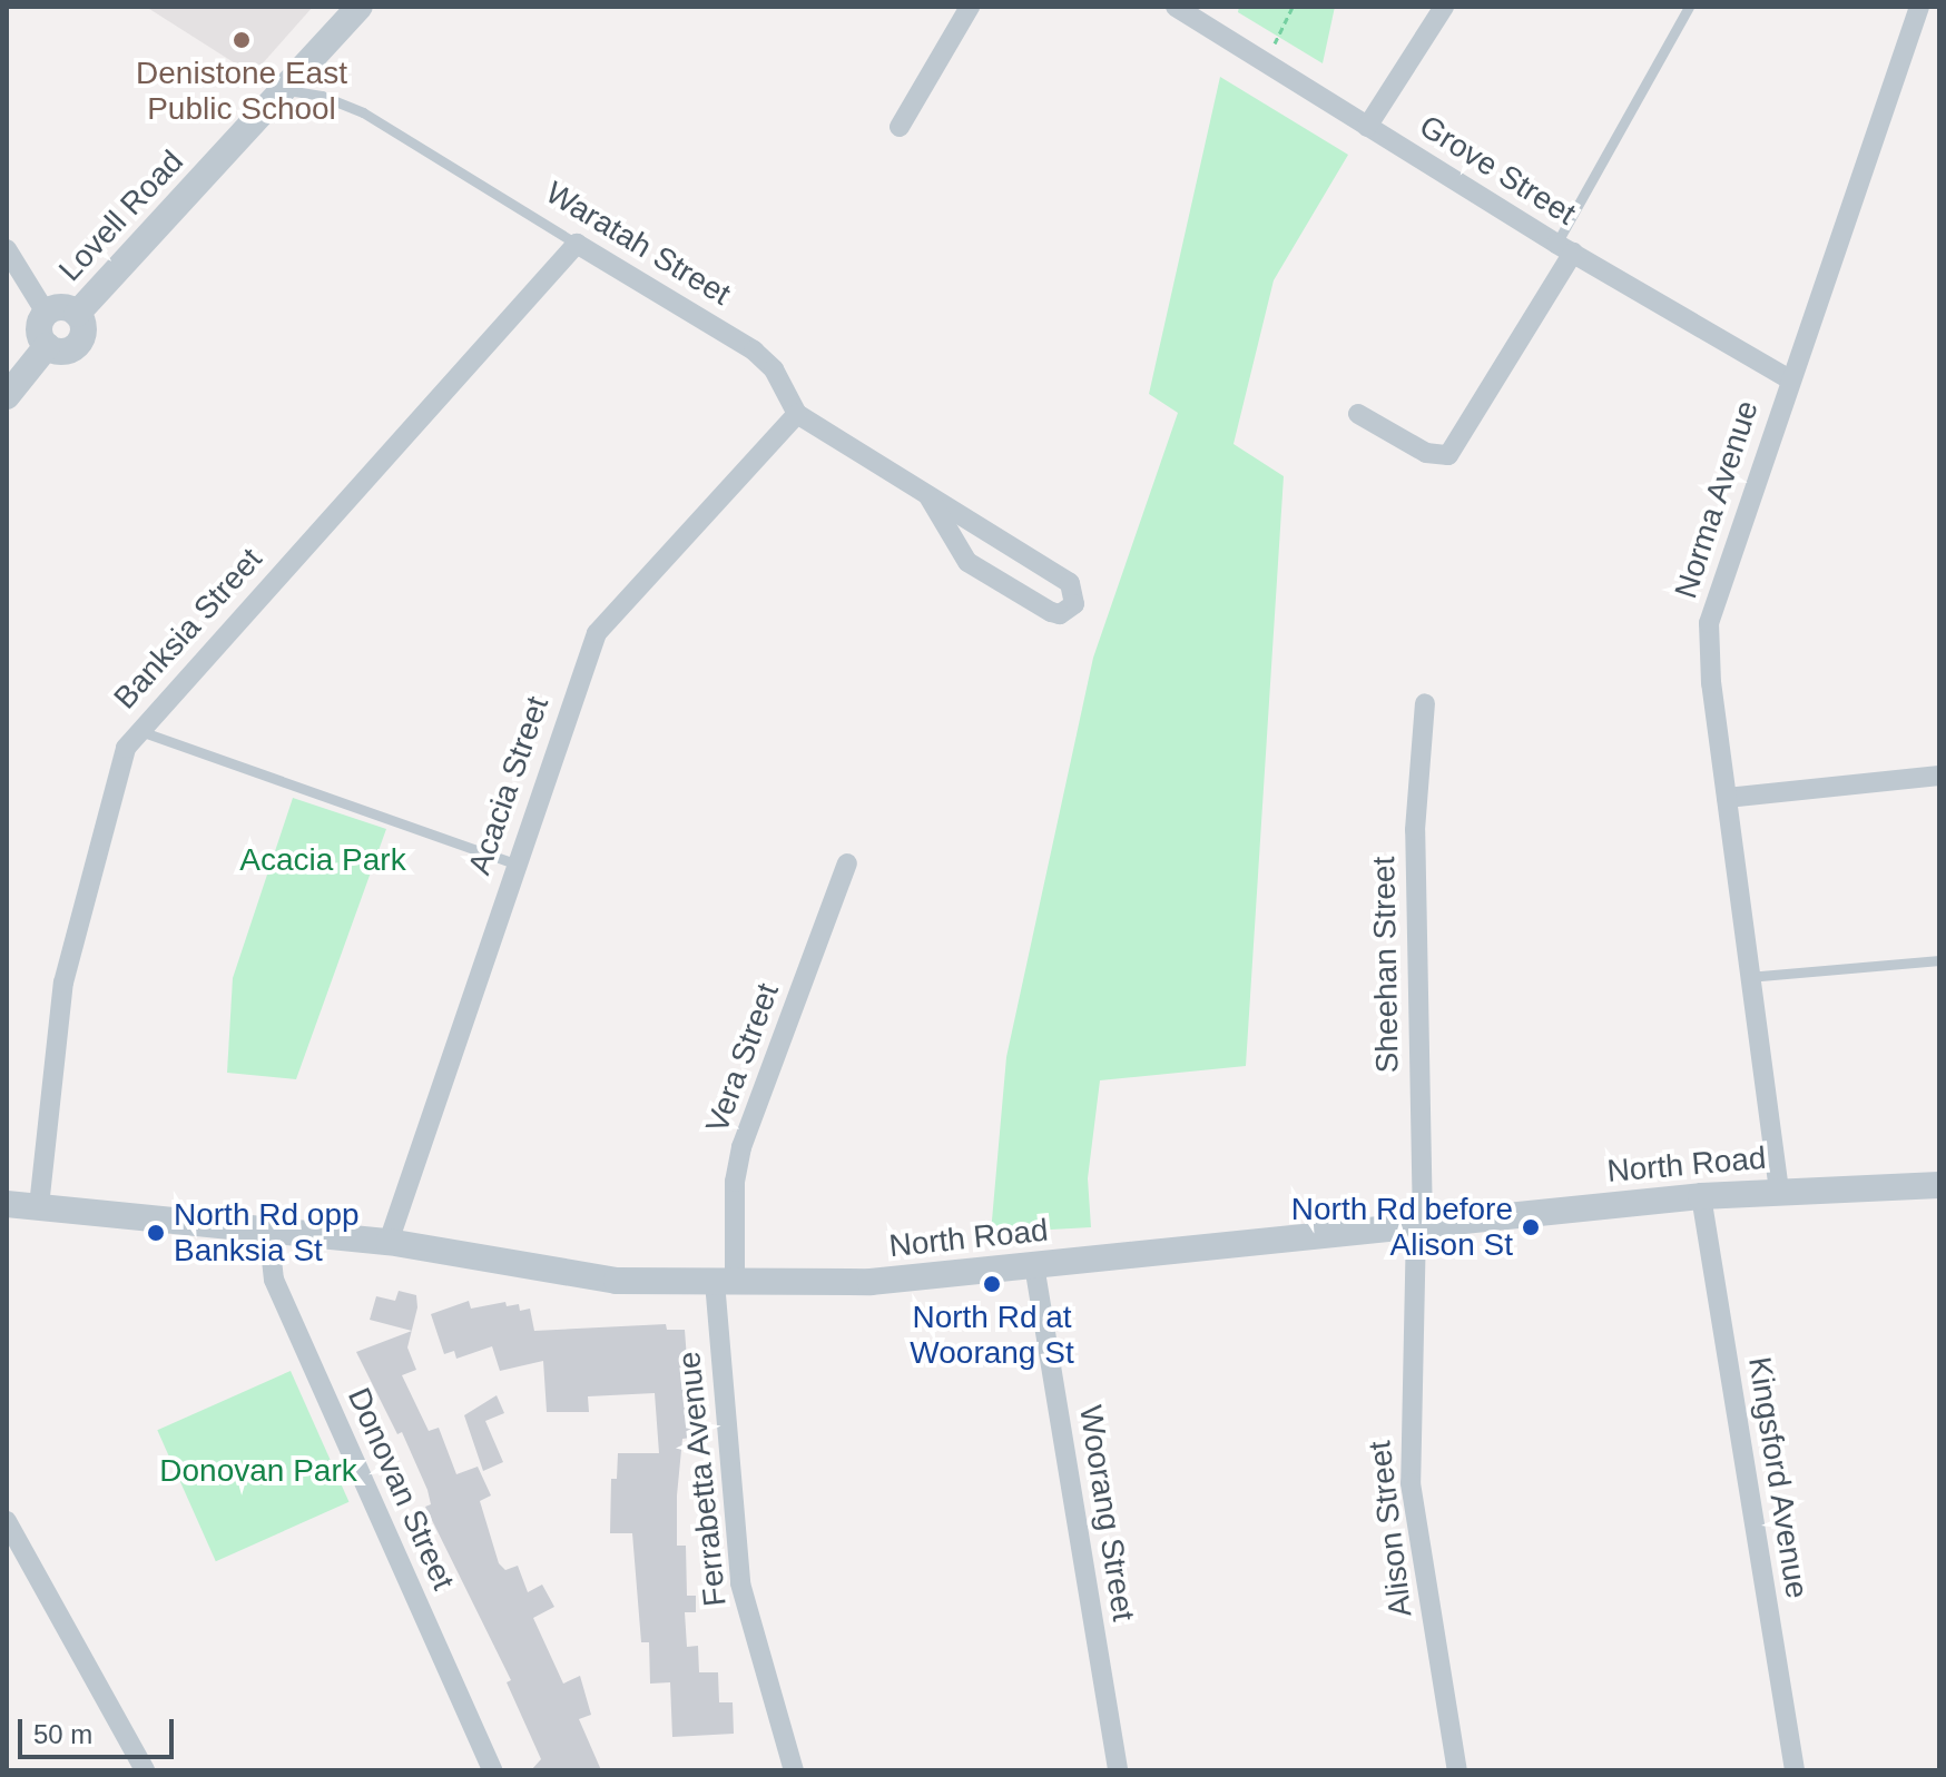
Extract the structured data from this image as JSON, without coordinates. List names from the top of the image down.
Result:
{
  "streets": {
    "street": [
      "Grove Street",
      "Lovell Road",
      "Waratah Street",
      "Norma Avenue",
      "Banksia Street",
      "Acacia Street",
      "Sheehan Street",
      "Vera Street",
      "North Road",
      "Kingsford Avenue",
      "Ferrabetta Avenue",
      "Donovan Street",
      "Woorang Street",
      "Alison Street"
    ]
  },
  "crossings": [
    ["Grove Street", "Norma Avenue"],
    ["Lovell Road", "Waratah Street"],
    ["Waratah Street", "Banksia Street"],
    ["Waratah Street", "Acacia Street"],
    ["Norma Avenue", "North Road"],
    ["Banksia Street", "North Road"],
    ["Acacia Street", "North Road"],
    ["Sheehan Street", "North Road"],
    ["Sheehan Street", "Alison Street"],
    ["Vera Street", "North Road"],
    ["Vera Street", "Ferrabetta Avenue"],
    ["North Road", "Kingsford Avenue"],
    ["North Road", "Ferrabetta Avenue"],
    ["North Road", "Donovan Street"],
    ["North Road", "Woorang Street"],
    ["North Road", "Alison Street"]
  ],
  "parks": ["Acacia Park", "Donovan Park"],
  "places": [
    "Denistone East Public School",
    "North Rd before Alison St",
    "North Rd opp Banksia St",
    "North Rd at Woorang St"
  ],
  "scale_bar": "50 m"
}
